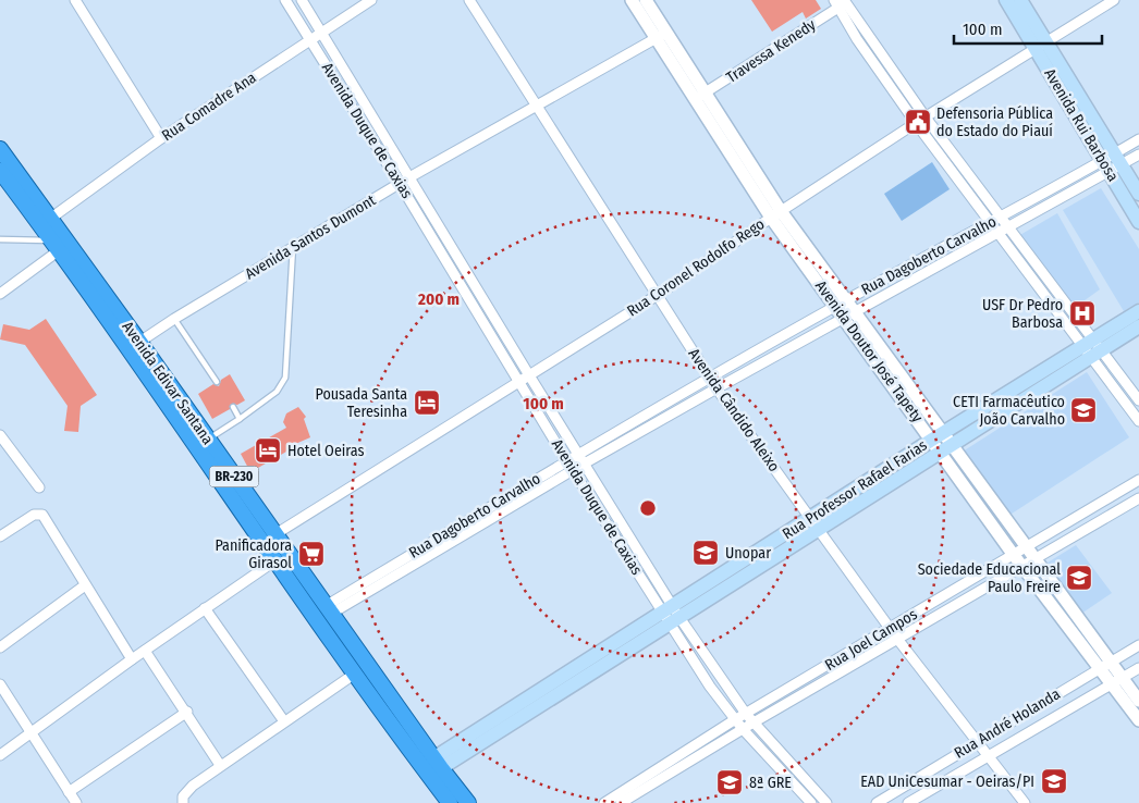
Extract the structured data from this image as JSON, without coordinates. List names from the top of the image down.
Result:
{
  "streets": {
    "highway": ["Avenida Edivar Santana", "BR-230"],
    "main road": ["Avenida Rui Barbosa", "Rua Professor Rafael Farias"],
    "street": [
      "Travessa Kenedy",
      "Rua Comadre Ana",
      "Avenida Duque de Caxias",
      "Avenida Santos Dumont",
      "Rua Dagoberto Carvalho",
      "Rua Coronel Rodolfo Rego",
      "Avenida Doutor José Tapety",
      "Avenida Cândido Aleixo",
      "Rua Joel Campos",
      "Rua André Holanda"
    ]
  },
  "crossings": [
    ["Travessa Kenedy", "Avenida Doutor José Tapety"],
    ["Rua Comadre Ana", "Avenida Duque de Caxias"],
    ["Rua Comadre Ana", "Avenida Edivar Santana"],
    ["Avenida Rui Barbosa", "Rua Dagoberto Carvalho"],
    ["Avenida Rui Barbosa", "Rua Coronel Rodolfo Rego"],
    ["Avenida Duque de Caxias", "Avenida Santos Dumont"],
    ["Avenida Duque de Caxias", "Rua Dagoberto Carvalho"],
    ["Avenida Duque de Caxias", "Rua Coronel Rodolfo Rego"],
    ["Avenida Duque de Caxias", "Rua Professor Rafael Farias"],
    ["Avenida Duque de Caxias", "Rua Joel Campos"],
    ["Avenida Santos Dumont", "Avenida Doutor José Tapety"],
    ["Avenida Santos Dumont", "Avenida Edivar Santana"],
    ["Avenida Santos Dumont", "Avenida Cândido Aleixo"],
    ["Rua Dagoberto Carvalho", "Avenida Doutor José Tapety"],
    ["Rua Dagoberto Carvalho", "Avenida Edivar Santana"],
    ["Rua Dagoberto Carvalho", "Avenida Cândido Aleixo"],
    ["Rua Coronel Rodolfo Rego", "Avenida Doutor José Tapety"],
    ["Rua Coronel Rodolfo Rego", "Avenida Edivar Santana"],
    ["Rua Coronel Rodolfo Rego", "Avenida Cândido Aleixo"],
    ["Avenida Doutor José Tapety", "Rua Professor Rafael Farias"],
    ["Avenida Doutor José Tapety", "Rua Joel Campos"],
    ["Avenida Doutor José Tapety", "Rua André Holanda"],
    ["Avenida Edivar Santana", "Rua Professor Rafael Farias"],
    ["Avenida Cândido Aleixo", "Rua Professor Rafael Farias"],
    ["Avenida Cândido Aleixo", "Rua Joel Campos"],
    ["Avenida Cândido Aleixo", "Rua André Holanda"]
  ],
  "places": {
    "public building": ["Defensoria Pública do Estado do Piauí"],
    "hospital": ["USF Dr Pedro Barbosa"],
    "hotel": ["Pousada Santa Teresinha", "Hotel Oeiras"],
    "school or university": [
      "CETI Farmacêutico João Carvalho",
      "Unopar",
      "Sociedade Educacional Paulo Freire",
      "EAD UniCesumar - Oeiras/PI",
      "8ª GRE"
    ],
    "supermarket": ["Panificadora Girasol"]
  },
  "scale_bar": "100 m",
  "rings": ["200 m", "100 m"]
}
